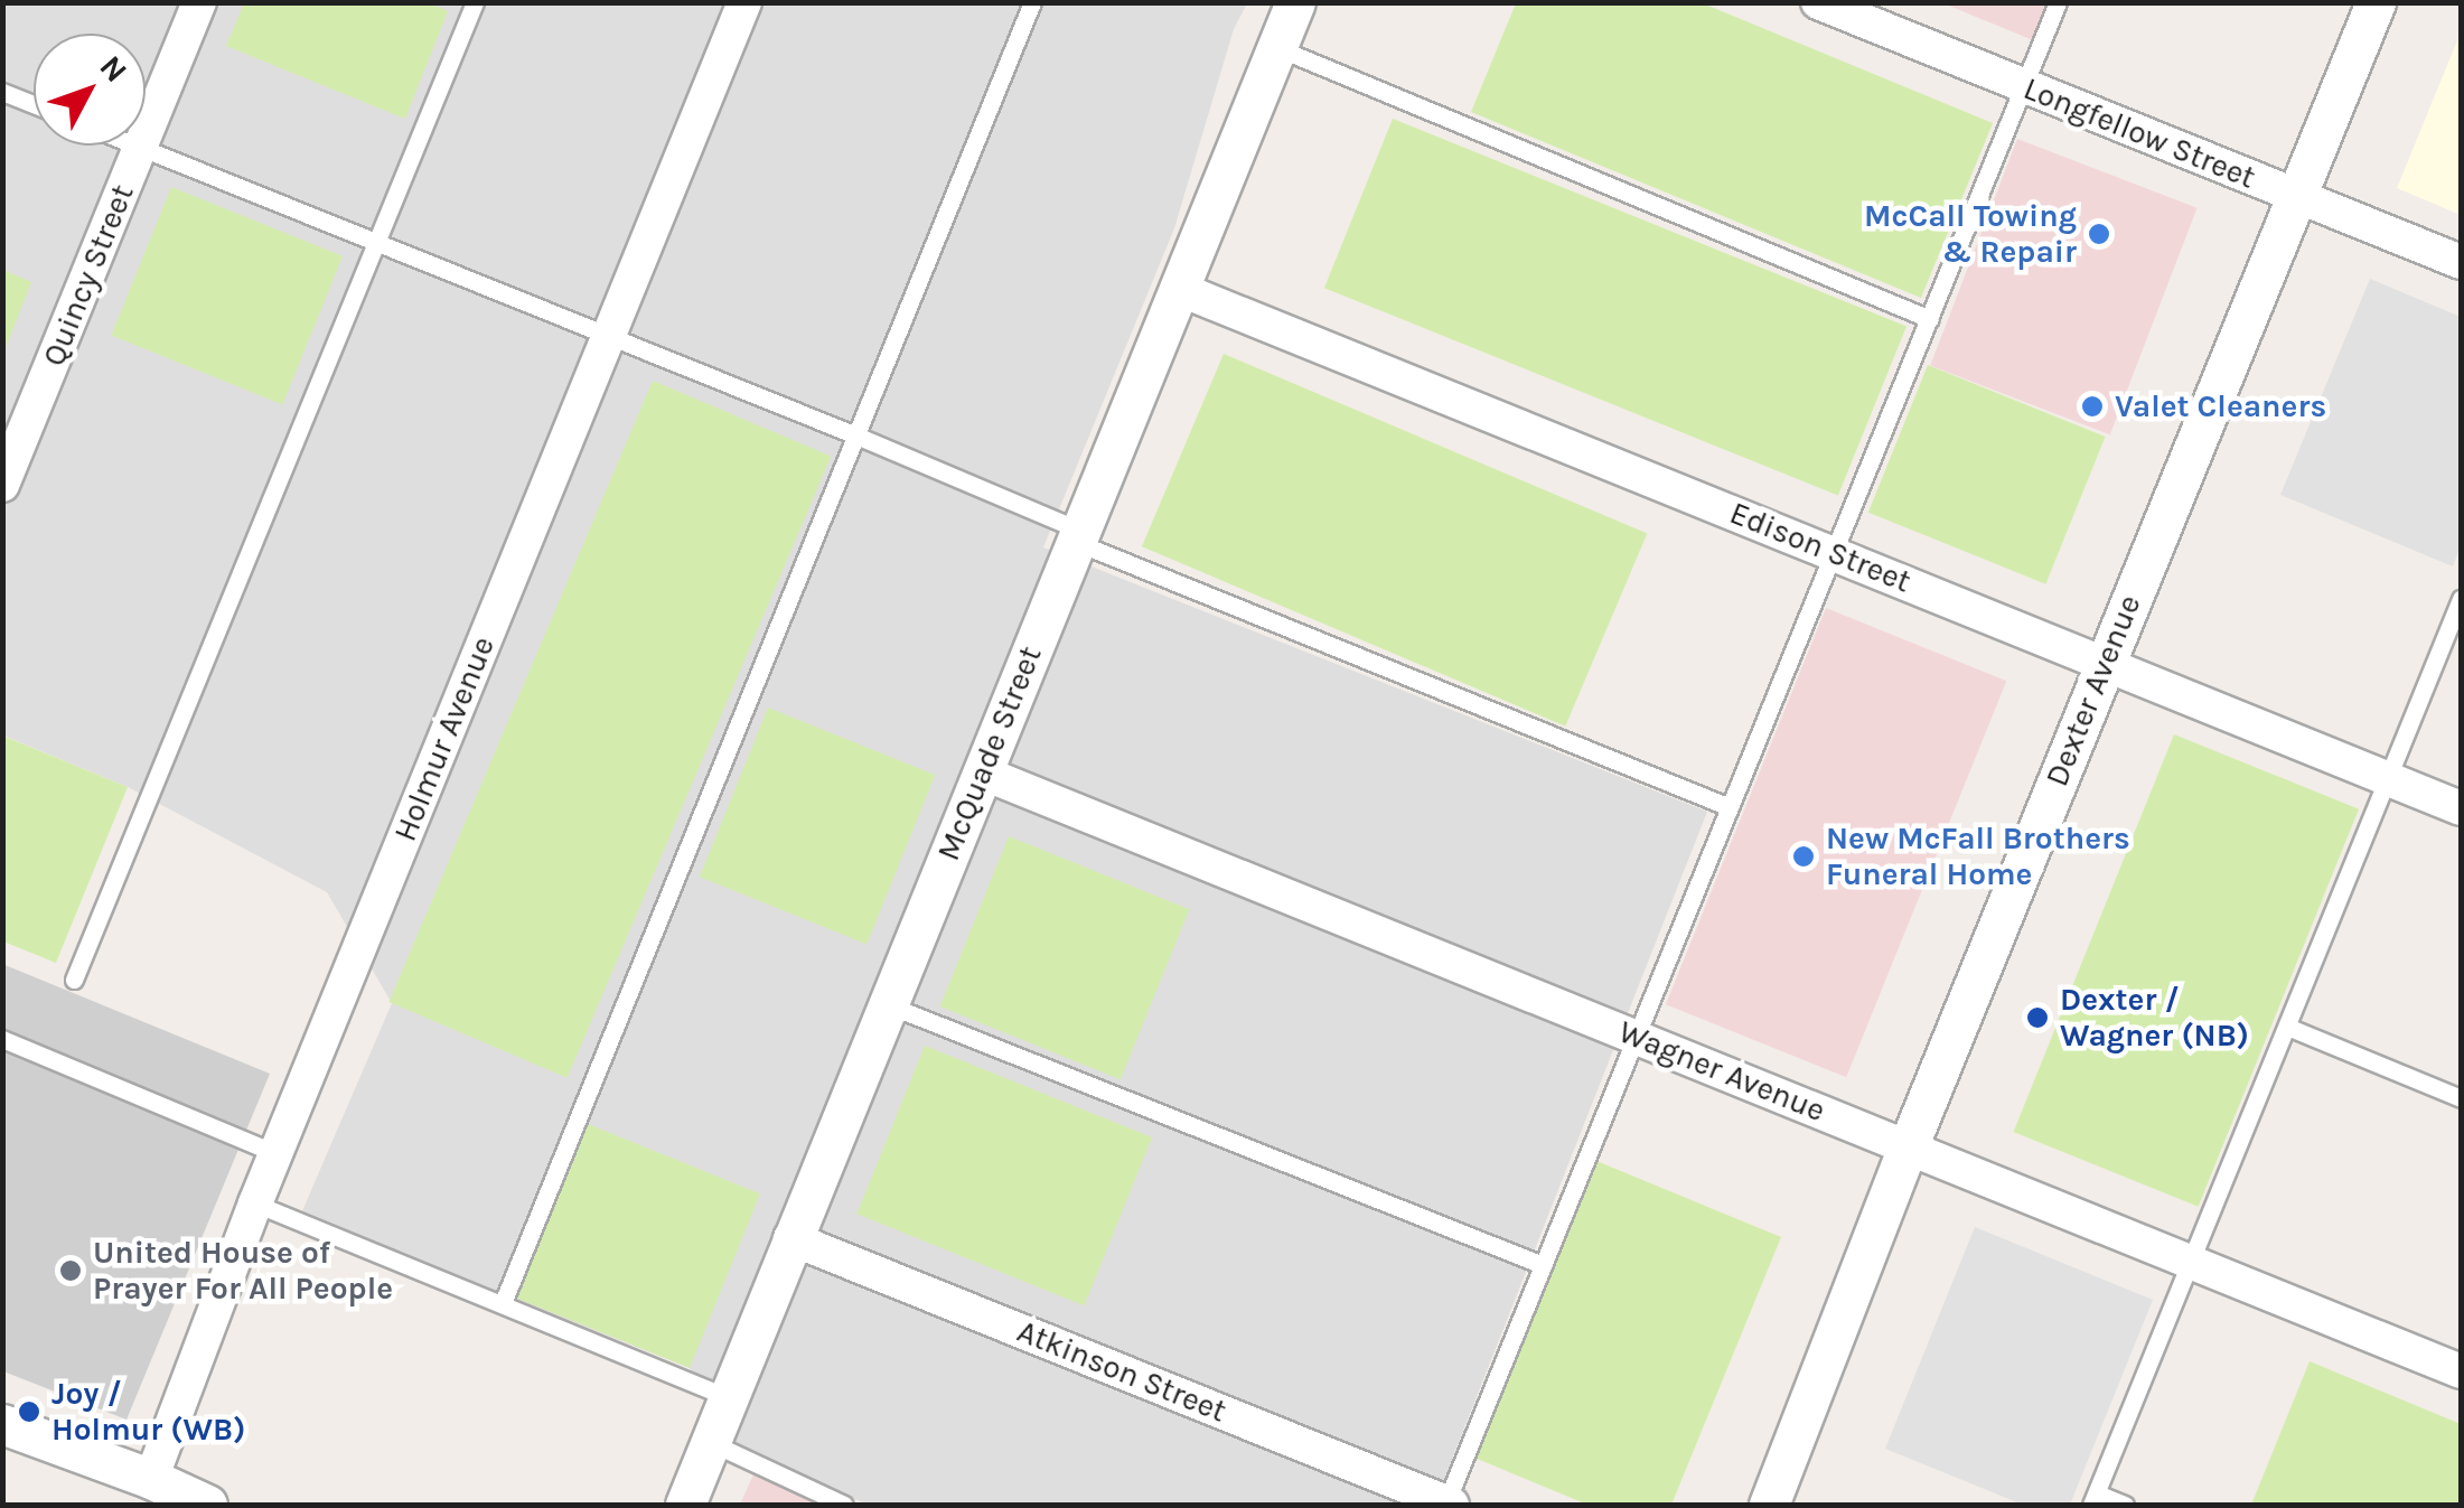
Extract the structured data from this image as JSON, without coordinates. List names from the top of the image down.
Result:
{
  "streets": {
    "street": [
      "Longfellow Street",
      "Quincy Street",
      "Edison Street",
      "Dexter Avenue",
      "Holmur Avenue",
      "McQuade Street",
      "Wagner Avenue",
      "Atkinson Street"
    ]
  },
  "crossings": [
    ["Longfellow Street", "Dexter Avenue"],
    ["Edison Street", "Dexter Avenue"],
    ["Edison Street", "McQuade Street"],
    ["Dexter Avenue", "Wagner Avenue"],
    ["McQuade Street", "Wagner Avenue"],
    ["McQuade Street", "Atkinson Street"]
  ],
  "places": [
    "McCall Towing & Repair",
    "Valet Cleaners",
    "New McFall Brothers Funeral Home",
    "Dexter / Wagner (NB)",
    "United House of Prayer For All People",
    "Joy / Holmur (WB)"
  ],
  "north": "top right"
}
